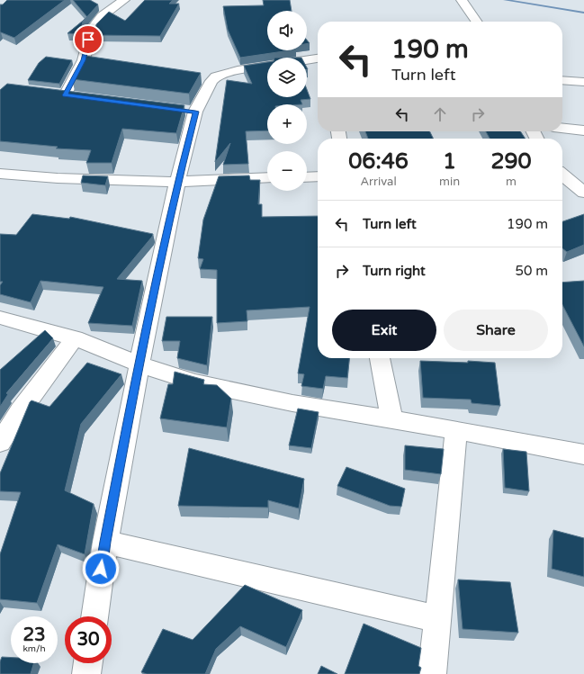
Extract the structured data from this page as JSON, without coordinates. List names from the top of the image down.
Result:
{
  "page": {
    "map_buttons": ["+", "−"],
    "turn": ["190 m", "Turn left"],
    "eta": [
      "06:46",
      "Arrival",
      "1",
      "min",
      "290",
      "m"
    ],
    "list": [
      {
        "name": "Turn left",
        "value": "190 m"
      },
      {
        "name": "Turn right",
        "value": "50 m"
      }
    ],
    "buttons": ["Exit", "Share"],
    "speed": "23 km/h",
    "limit": "30"
  }
}
